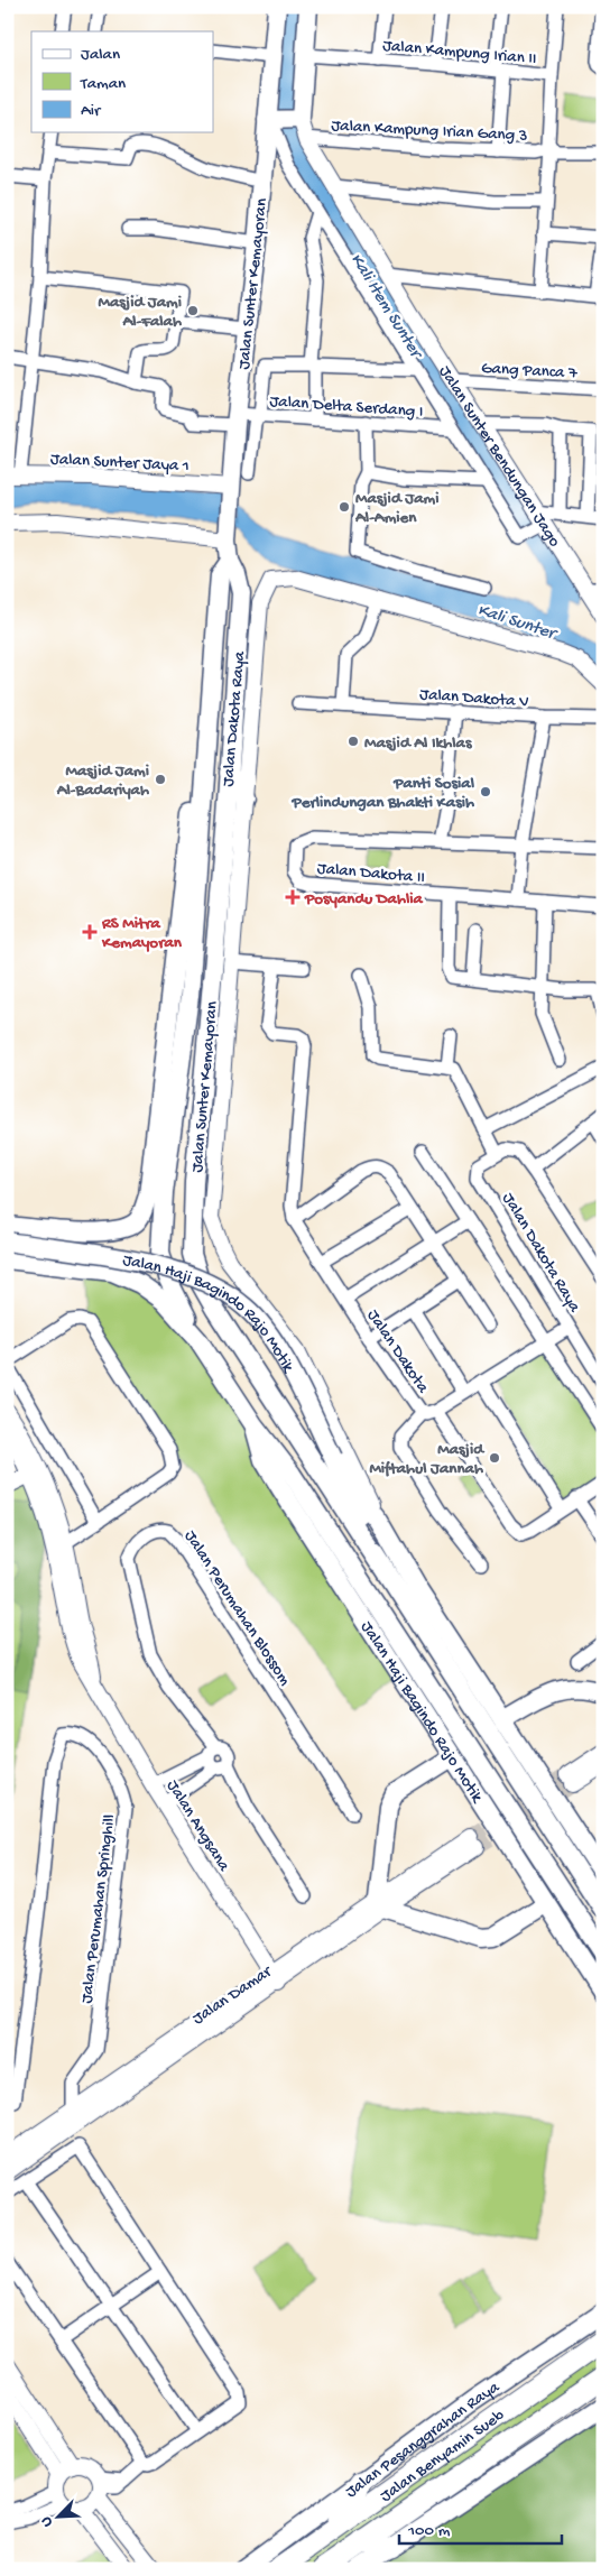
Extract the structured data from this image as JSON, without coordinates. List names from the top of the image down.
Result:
{
  "streets": {
    "main road": [
      "Jalan Sunter Kemayoran",
      "Jalan Haji Bagindo Rajo Motik",
      "Jalan Pesanggrahan Raya",
      "Jalan Benyamin Sueb"
    ],
    "street": [
      "Jalan Kampung Irian II",
      "Jalan Kampung Irian Gang 3",
      "Gang Panca 7",
      "Jalan Delta Serdang I",
      "Jalan Sunter Bendungan Jago",
      "Jalan Sunter Jaya 1",
      "Jalan Dakota V",
      "Jalan Dakota Raya",
      "Jalan Dakota II",
      "Jalan Dakota",
      "Jalan Perumahan Blossom",
      "Jalan Angsana",
      "Jalan Perumahan Springhill",
      "Jalan Damar"
    ]
  },
  "crossings": [
    ["Jalan Kampung Irian II", "Jalan Kampung Irian Gang 3"],
    ["Jalan Kampung Irian Gang 3", "Jalan Sunter Bendungan Jago"],
    ["Jalan Sunter Kemayoran", "Jalan Delta Serdang I"],
    ["Jalan Sunter Kemayoran", "Jalan Sunter Jaya 1"],
    ["Jalan Sunter Kemayoran", "Jalan Dakota Raya"],
    ["Jalan Sunter Kemayoran", "Jalan Haji Bagindo Rajo Motik"],
    ["Gang Panca 7", "Jalan Sunter Bendungan Jago"],
    ["Jalan Dakota Raya", "Jalan Haji Bagindo Rajo Motik"],
    ["Jalan Dakota Raya", "Jalan Dakota"],
    ["Jalan Angsana", "Jalan Damar"],
    ["Jalan Perumahan Springhill", "Jalan Damar"]
  ],
  "water": ["Kali Item Sunter", "Kali Sunter"],
  "places": {
    "other": [
      "Masjid Jami Al-Falah",
      "Masjid Jami Al-Amien",
      "Masjid Al Ikhlas",
      "Masjid Jami Al-Badariyah",
      "Panti Sosial Perlindungan Bhakti Kasih",
      "Masjid Miftahul Jannah"
    ],
    "health": ["Posyandu Dahlia", "RS Mitra Kemayoran"]
  },
  "legend": ["Jalan", "Taman", "Air"],
  "scale_bar": "100 m",
  "north": "bottom left"
}
